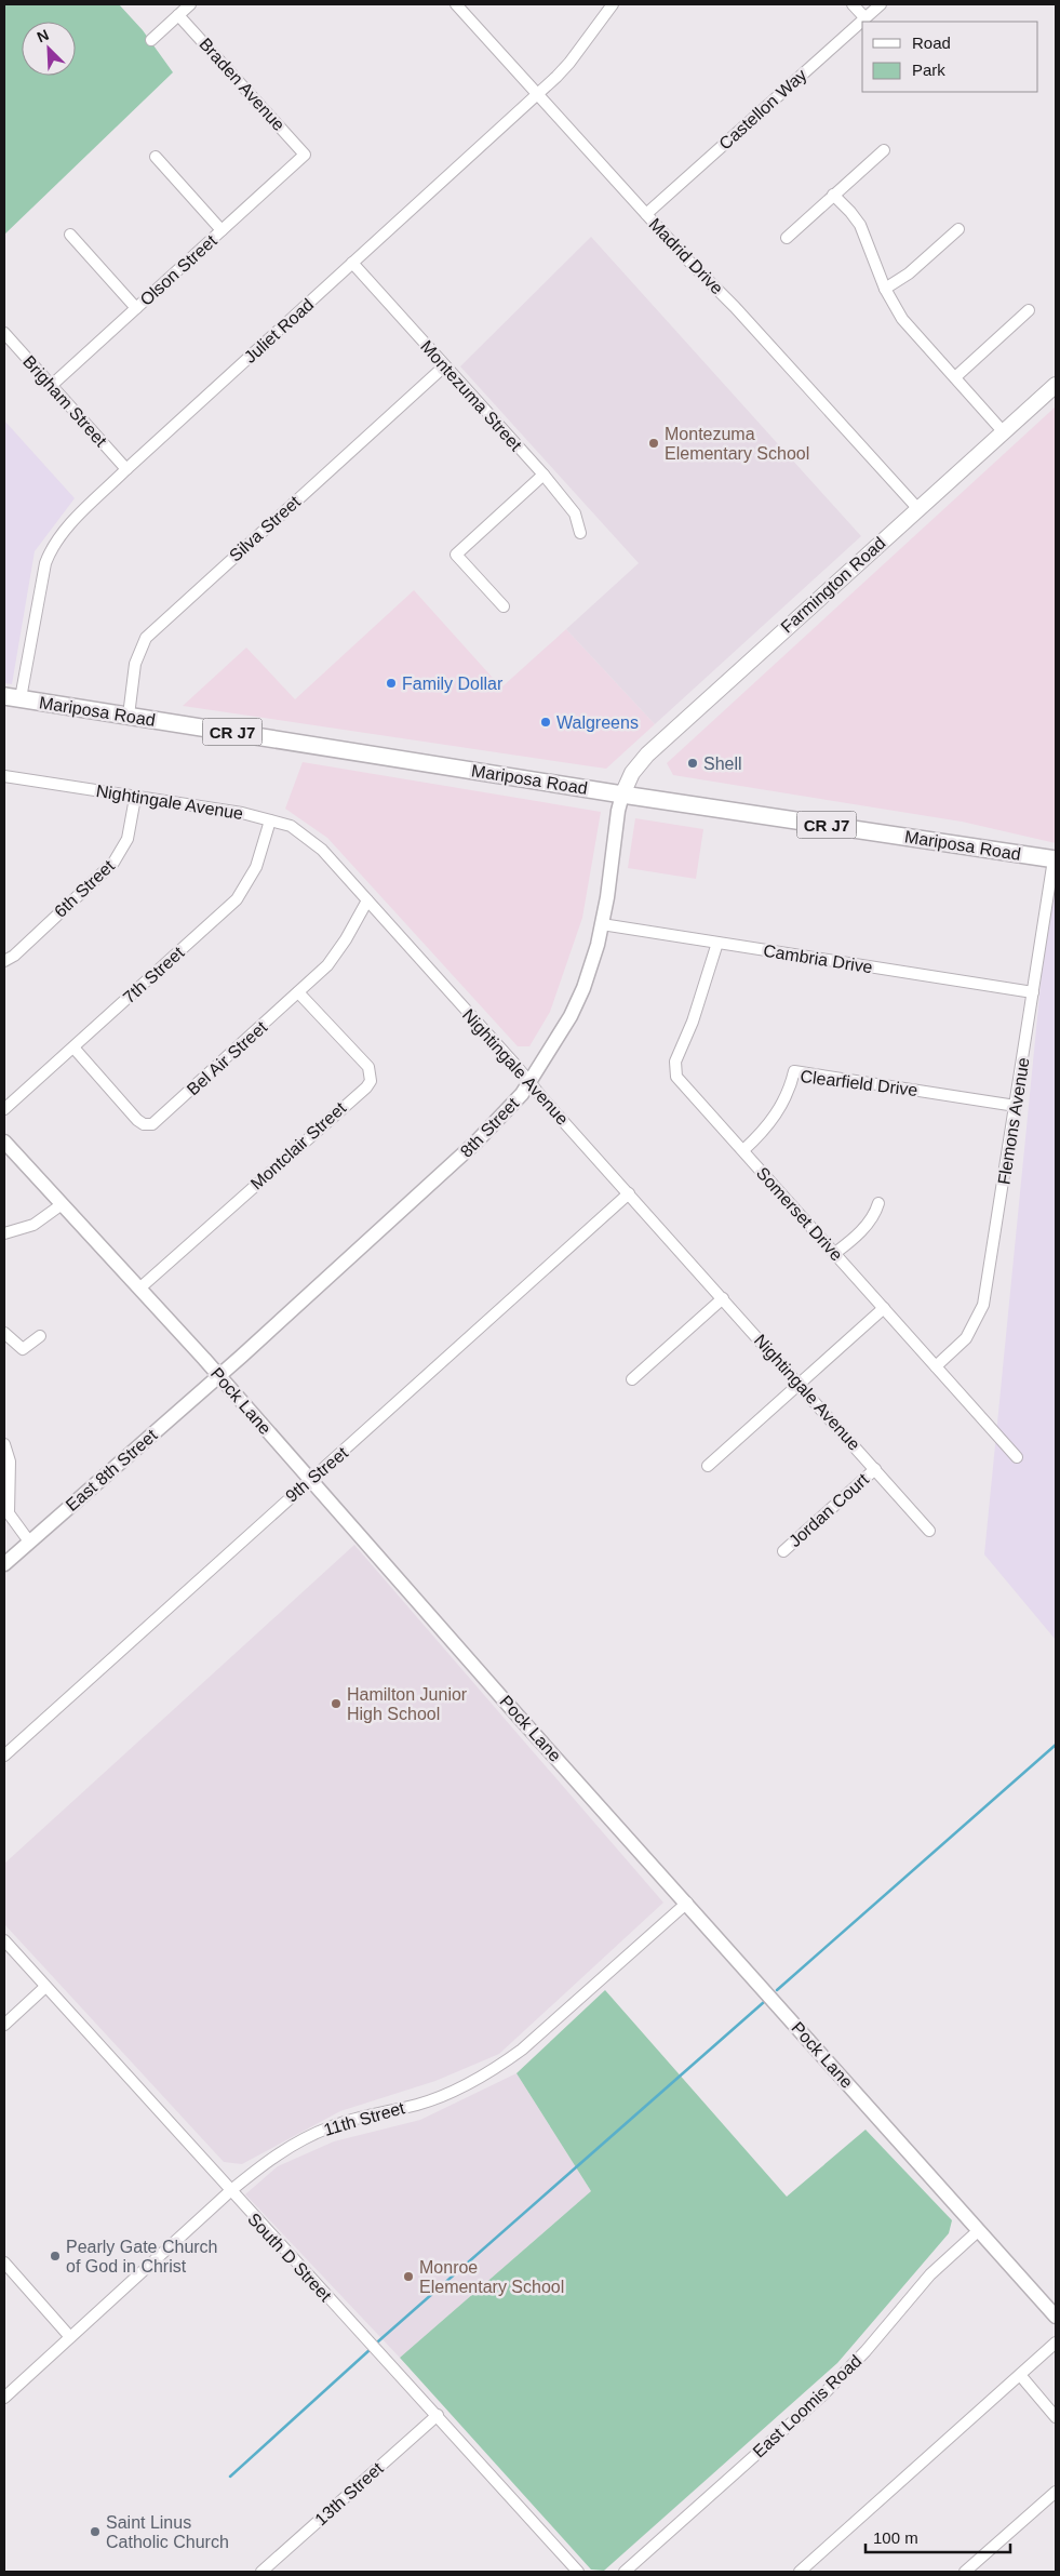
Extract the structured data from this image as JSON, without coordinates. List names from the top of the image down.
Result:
{
  "streets": {
    "main road": ["Farmington Road", "Mariposa Road", "CR J7"],
    "street": [
      "Braden Avenue",
      "Castellon Way",
      "Madrid Drive",
      "Olson Street",
      "Juliet Road",
      "Montezuma Street",
      "Brigham Street",
      "Silva Street",
      "Nightingale Avenue",
      "6th Street",
      "Cambria Drive",
      "7th Street",
      "Bel Air Street",
      "Clearfield Drive",
      "Flemons Avenue",
      "8th Street",
      "Montclair Street",
      "Somerset Drive",
      "Pock Lane",
      "East 8th Street",
      "9th Street",
      "Jordan Court",
      "11th Street",
      "South D Street",
      "East Loomis Road",
      "13th Street"
    ]
  },
  "crossings": [
    ["Braden Avenue", "Olson Street"],
    ["Castellon Way", "Madrid Drive"],
    ["Madrid Drive", "Juliet Road"],
    ["Madrid Drive", "Farmington Road"],
    ["Olson Street", "Brigham Street"],
    ["Juliet Road", "Montezuma Street"],
    ["Juliet Road", "Brigham Street"],
    ["Juliet Road", "Mariposa Road"],
    ["Montezuma Street", "Silva Street"],
    ["Silva Street", "Mariposa Road"],
    ["Farmington Road", "Mariposa Road"],
    ["Farmington Road", "8th Street"],
    ["Mariposa Road", "Flemons Avenue"],
    ["Mariposa Road", "8th Street"],
    ["Nightingale Avenue", "6th Street"],
    ["Nightingale Avenue", "7th Street"],
    ["Nightingale Avenue", "Bel Air Street"],
    ["Nightingale Avenue", "8th Street"],
    ["Nightingale Avenue", "9th Street"],
    ["Nightingale Avenue", "Jordan Court"],
    ["Cambria Drive", "Flemons Avenue"],
    ["Cambria Drive", "8th Street"],
    ["Cambria Drive", "Somerset Drive"],
    ["7th Street", "Bel Air Street"],
    ["Bel Air Street", "Montclair Street"],
    ["Clearfield Drive", "Flemons Avenue"],
    ["Clearfield Drive", "Somerset Drive"],
    ["Flemons Avenue", "Somerset Drive"],
    ["8th Street", "Pock Lane"],
    ["8th Street", "East 8th Street"],
    ["Montclair Street", "Pock Lane"],
    ["Pock Lane", "East 8th Street"],
    ["Pock Lane", "9th Street"],
    ["Pock Lane", "11th Street"],
    ["Pock Lane", "East Loomis Road"],
    ["11th Street", "South D Street"],
    ["South D Street", "13th Street"]
  ],
  "places": [
    "Montezuma Elementary School",
    "Family Dollar",
    "Walgreens",
    "Shell",
    "Hamilton Junior High School",
    "Pearly Gate Church of God in Christ",
    "Monroe Elementary School",
    "Saint Linus Catholic Church"
  ],
  "legend": ["Road", "Park"],
  "scale_bar": "100 m",
  "north": "top left"
}
